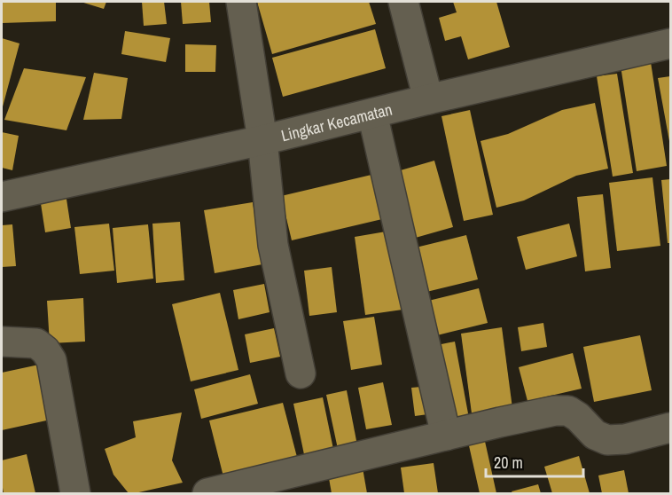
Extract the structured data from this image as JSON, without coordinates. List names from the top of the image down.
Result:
{
  "streets": {
    "street": ["Lingkar Kecamatan"]
  },
  "scale_bar": "20 m"
}
